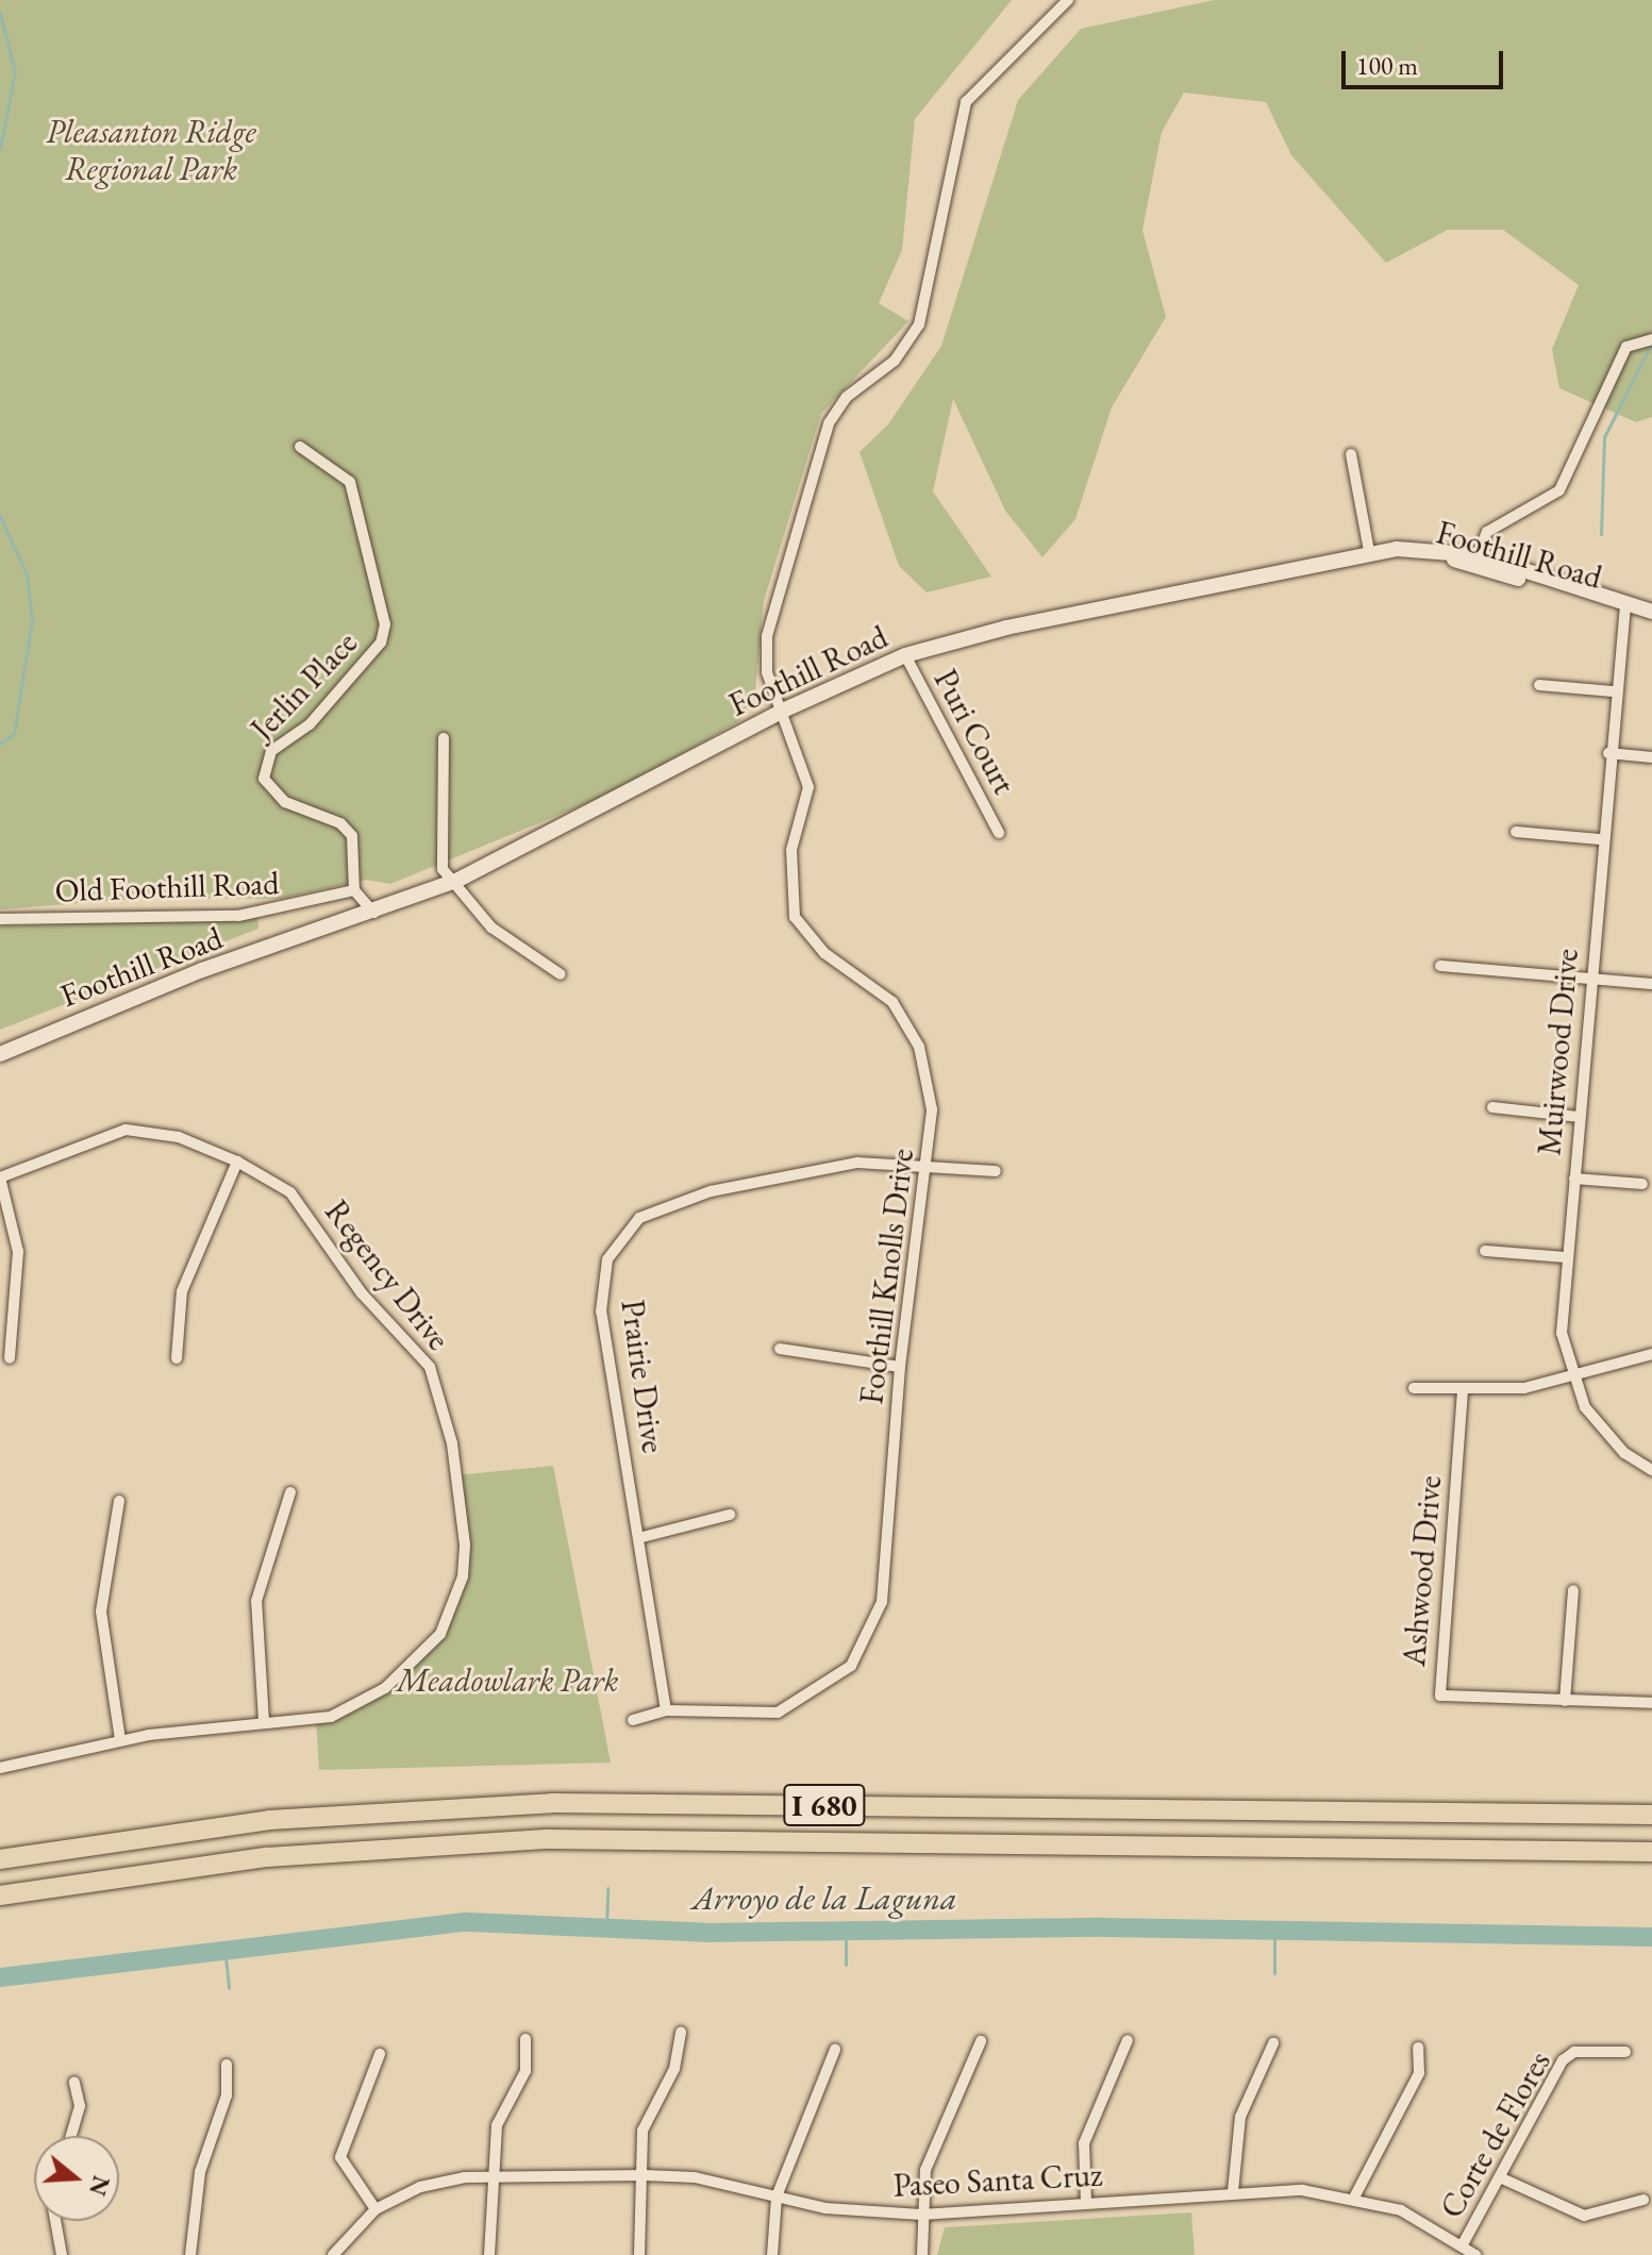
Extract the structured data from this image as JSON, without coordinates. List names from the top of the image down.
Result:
{
  "streets": {
    "highway": ["I 680"],
    "main road": ["Foothill Road"],
    "street": [
      "Jerlin Place",
      "Puri Court",
      "Old Foothill Road",
      "Muirwood Drive",
      "Regency Drive",
      "Foothill Knolls Drive",
      "Prairie Drive",
      "Ashwood Drive",
      "Corte de Flores",
      "Paseo Santa Cruz"
    ]
  },
  "crossings": [
    ["Foothill Road", "Puri Court"],
    ["Foothill Road", "Muirwood Drive"],
    ["Foothill Road", "Foothill Knolls Drive"],
    ["Jerlin Place", "Old Foothill Road"],
    ["Foothill Knolls Drive", "Prairie Drive"],
    ["Corte de Flores", "Paseo Santa Cruz"]
  ],
  "water": ["Arroyo de la Laguna"],
  "parks": ["Pleasanton Ridge Regional Park", "Meadowlark Park"],
  "scale_bar": "100 m",
  "north": "right"
}
